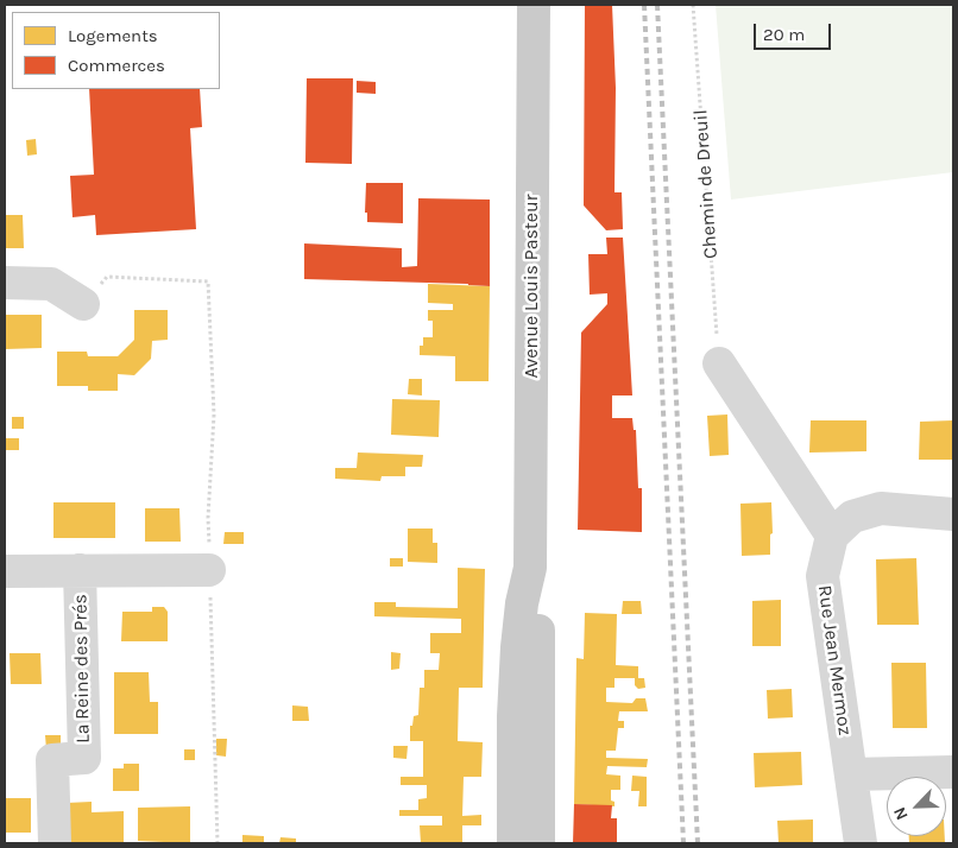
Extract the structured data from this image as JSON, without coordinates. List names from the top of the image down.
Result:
{
  "streets": {
    "main road": ["Avenue Louis Pasteur"],
    "street": ["Rue Jean Mermoz", "La Reine des Prés"],
    "path": ["Chemin de Dreuil"]
  },
  "legend": ["Logements", "Commerces"],
  "scale_bar": "20 m",
  "north": "bottom left"
}
